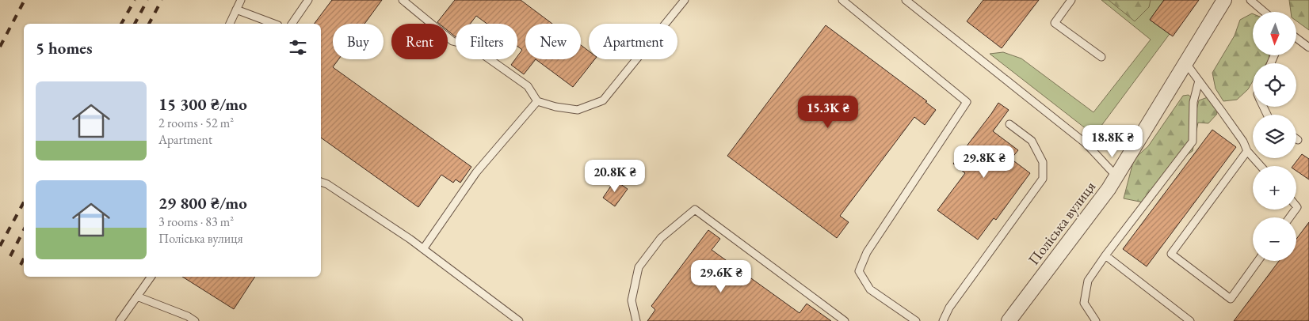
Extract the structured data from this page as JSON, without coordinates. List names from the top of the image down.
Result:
{
  "streets": {
    "street": ["Поліська вулиця"]
  },
  "north": "bottom",
  "page": {
    "map_buttons": ["+", "−"],
    "chip": [
      "Buy",
      "Rent",
      "Filters",
      "New",
      "Apartment"
    ],
    "heading": "5 homes",
    "list": [
      {
        "name": "15 300 ₴/mo",
        "note": "2 rooms · 52 m² · Apartment"
      },
      {
        "name": "29 800 ₴/mo",
        "note": "3 rooms · 83 m² · Поліська вулиця"
      }
    ],
    "price": [
      "15.3K ₴",
      "18.8K ₴",
      "29.8K ₴",
      "20.8K ₴",
      "29.6K ₴"
    ]
  }
}
